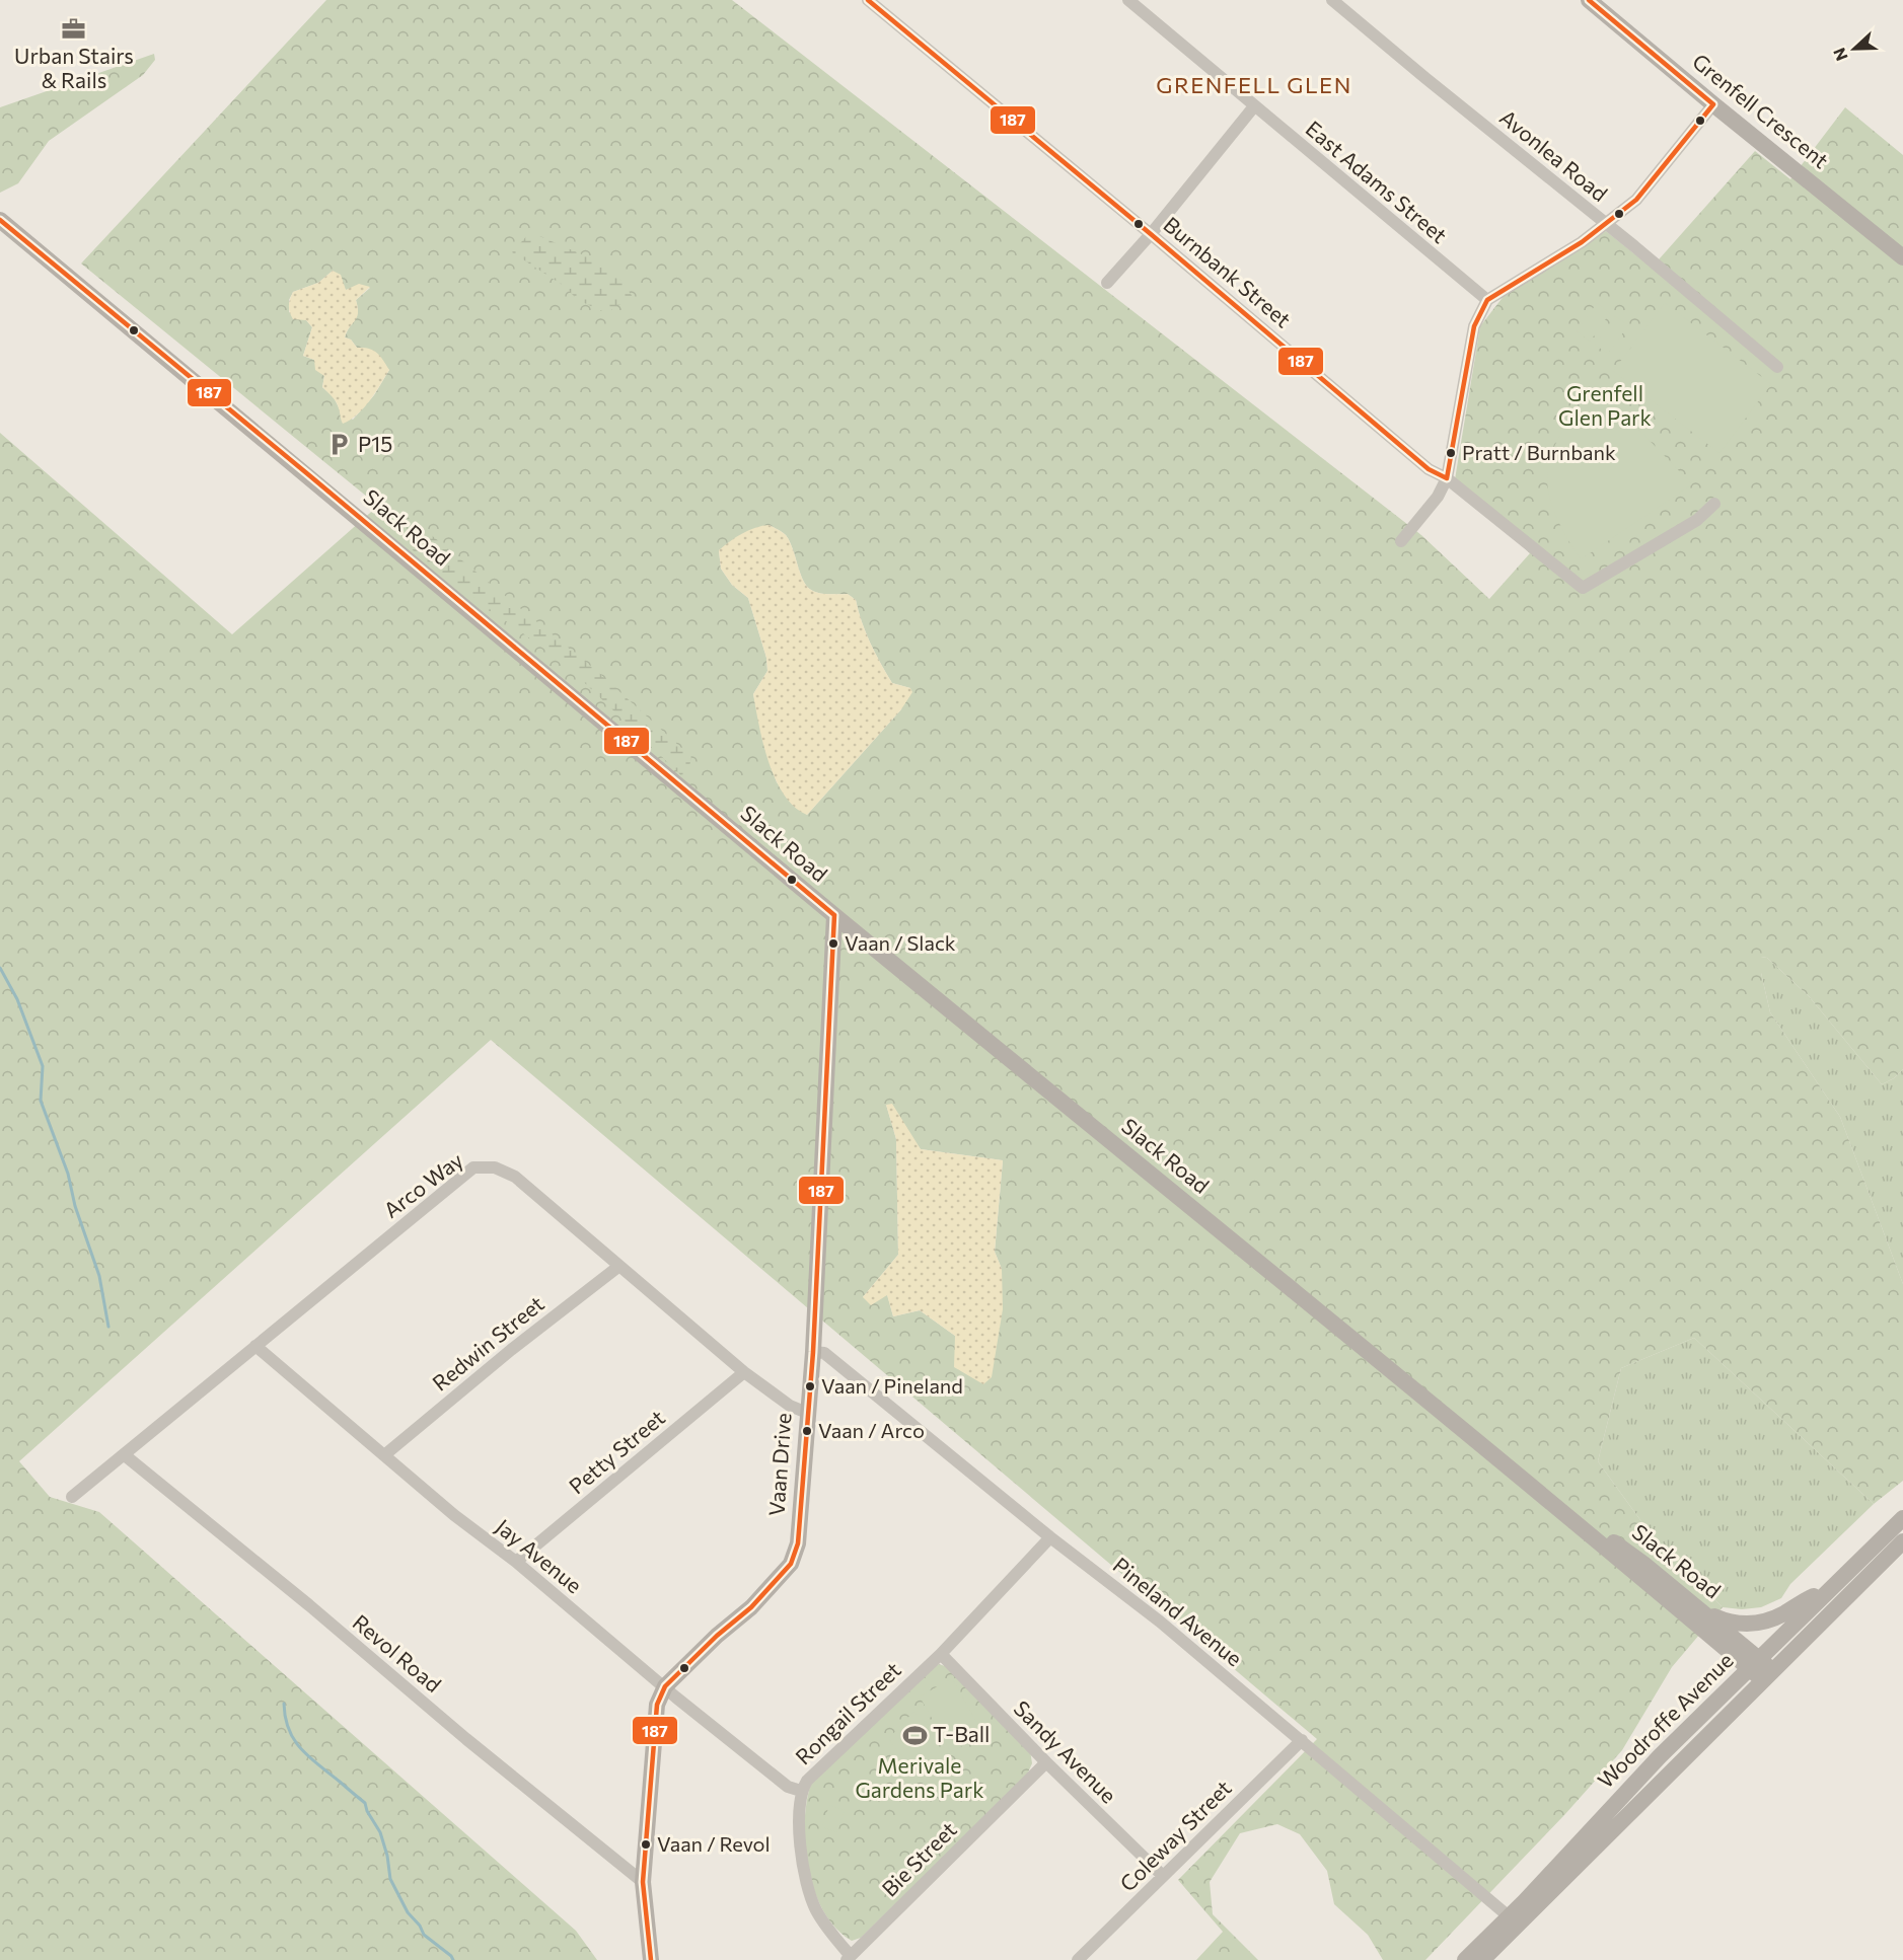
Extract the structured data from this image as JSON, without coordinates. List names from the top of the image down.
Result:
{
  "streets": {
    "street": [
      "Grenfell Crescent",
      "Avonlea Road",
      "East Adams Street",
      "Burnbank Street",
      "Slack Road",
      "Arco Way",
      "Redwin Street",
      "Petty Street",
      "Vaan Drive",
      "Jay Avenue",
      "Pineland Avenue",
      "Revol Road",
      "Rongail Street",
      "Woodroffe Avenue",
      "Sandy Avenue",
      "Coleway Street",
      "Bie Street"
    ]
  },
  "crossings": [
    ["Slack Road", "Vaan Drive"],
    ["Slack Road", "Woodroffe Avenue"],
    ["Arco Way", "Redwin Street"],
    ["Arco Way", "Petty Street"],
    ["Arco Way", "Vaan Drive"],
    ["Arco Way", "Jay Avenue"],
    ["Arco Way", "Revol Road"],
    ["Redwin Street", "Jay Avenue"],
    ["Petty Street", "Jay Avenue"],
    ["Vaan Drive", "Jay Avenue"],
    ["Vaan Drive", "Pineland Avenue"],
    ["Vaan Drive", "Revol Road"],
    ["Jay Avenue", "Rongail Street"],
    ["Pineland Avenue", "Rongail Street"],
    ["Pineland Avenue", "Woodroffe Avenue"],
    ["Pineland Avenue", "Coleway Street"],
    ["Rongail Street", "Sandy Avenue"],
    ["Rongail Street", "Bie Street"],
    ["Sandy Avenue", "Coleway Street"],
    ["Sandy Avenue", "Bie Street"]
  ],
  "districts": ["GRENFELL GLEN"],
  "parks": ["Grenfell Glen Park", "Merivale Gardens Park"],
  "places": {
    "office": ["Urban Stairs & Rails"],
    "parking": ["P15"],
    "other": [
      "Pratt / Burnbank",
      "Vaan / Slack",
      "Vaan / Pineland",
      "Vaan / Arco",
      "Vaan / Revol"
    ],
    "sports": ["T-Ball"]
  },
  "lines": ["transit line 187"],
  "north": "left"
}
